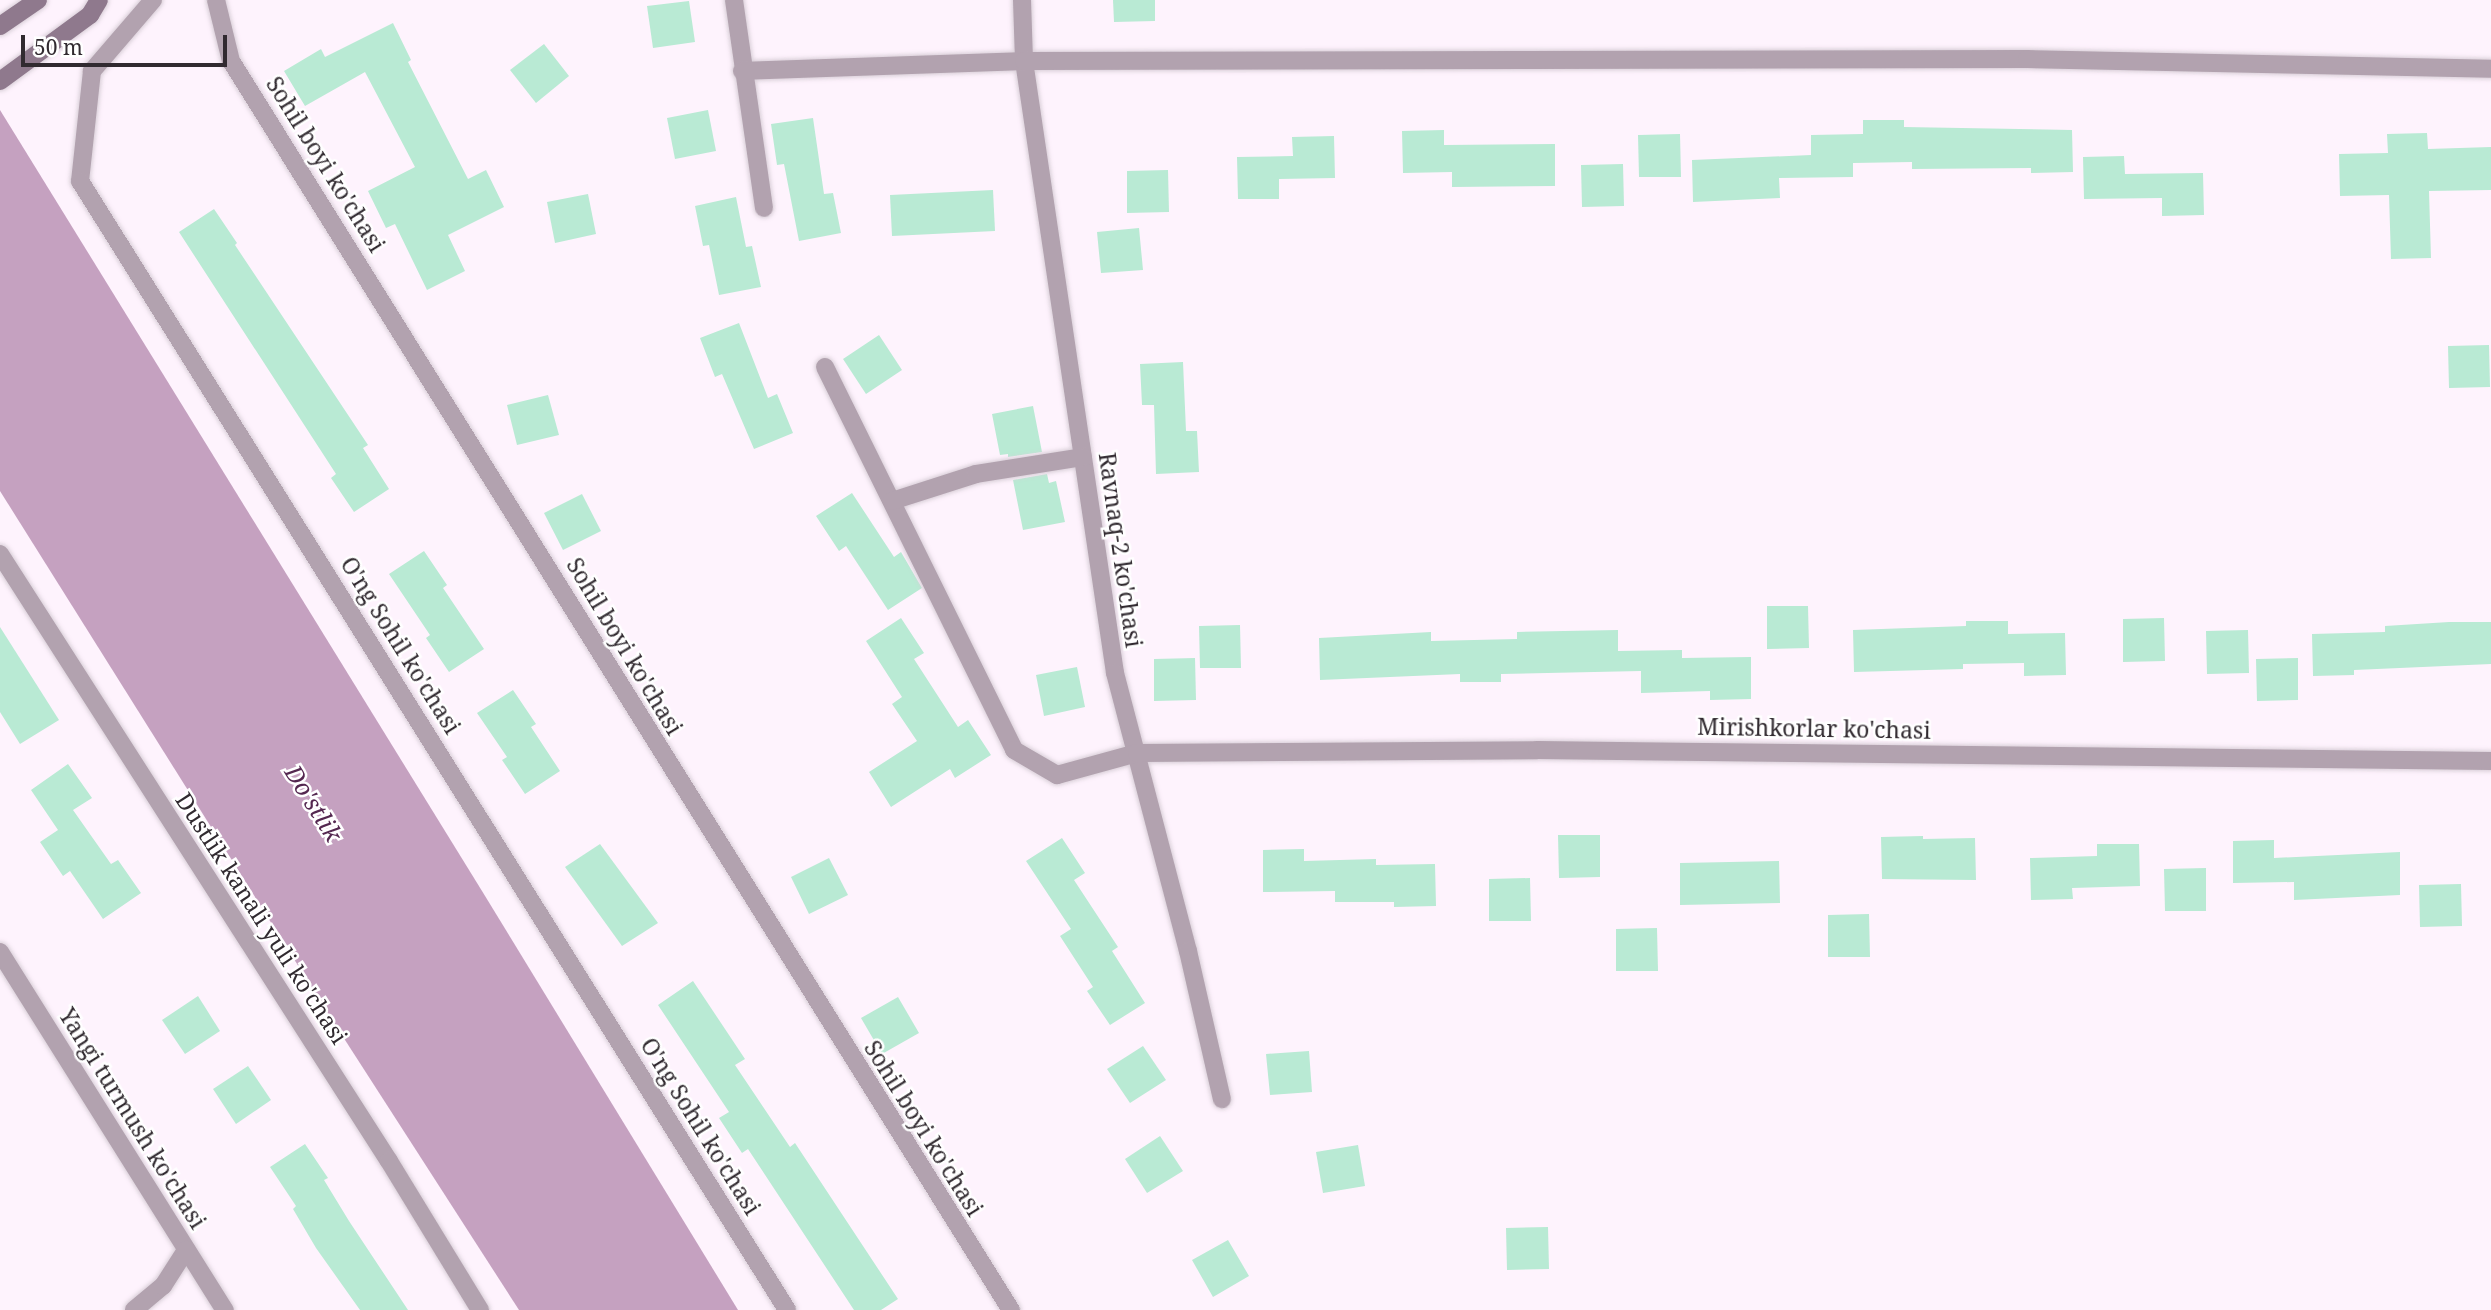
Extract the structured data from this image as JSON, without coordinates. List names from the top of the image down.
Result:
{
  "streets": {
    "street": [
      "Sohil boyi ko'chasi",
      "Ravnaq-2 ko'chasi",
      "O'ng Sohil ko'chasi",
      "Mirishkorlar ko'chasi",
      "Dustlik kanali yuli ko'chasi",
      "Yangi turmush ko'chasi"
    ]
  },
  "crossings": [
    ["Ravnaq-2 ko'chasi", "Mirishkorlar ko'chasi"]
  ],
  "water": ["Do'stlik"],
  "scale_bar": "50 m"
}
